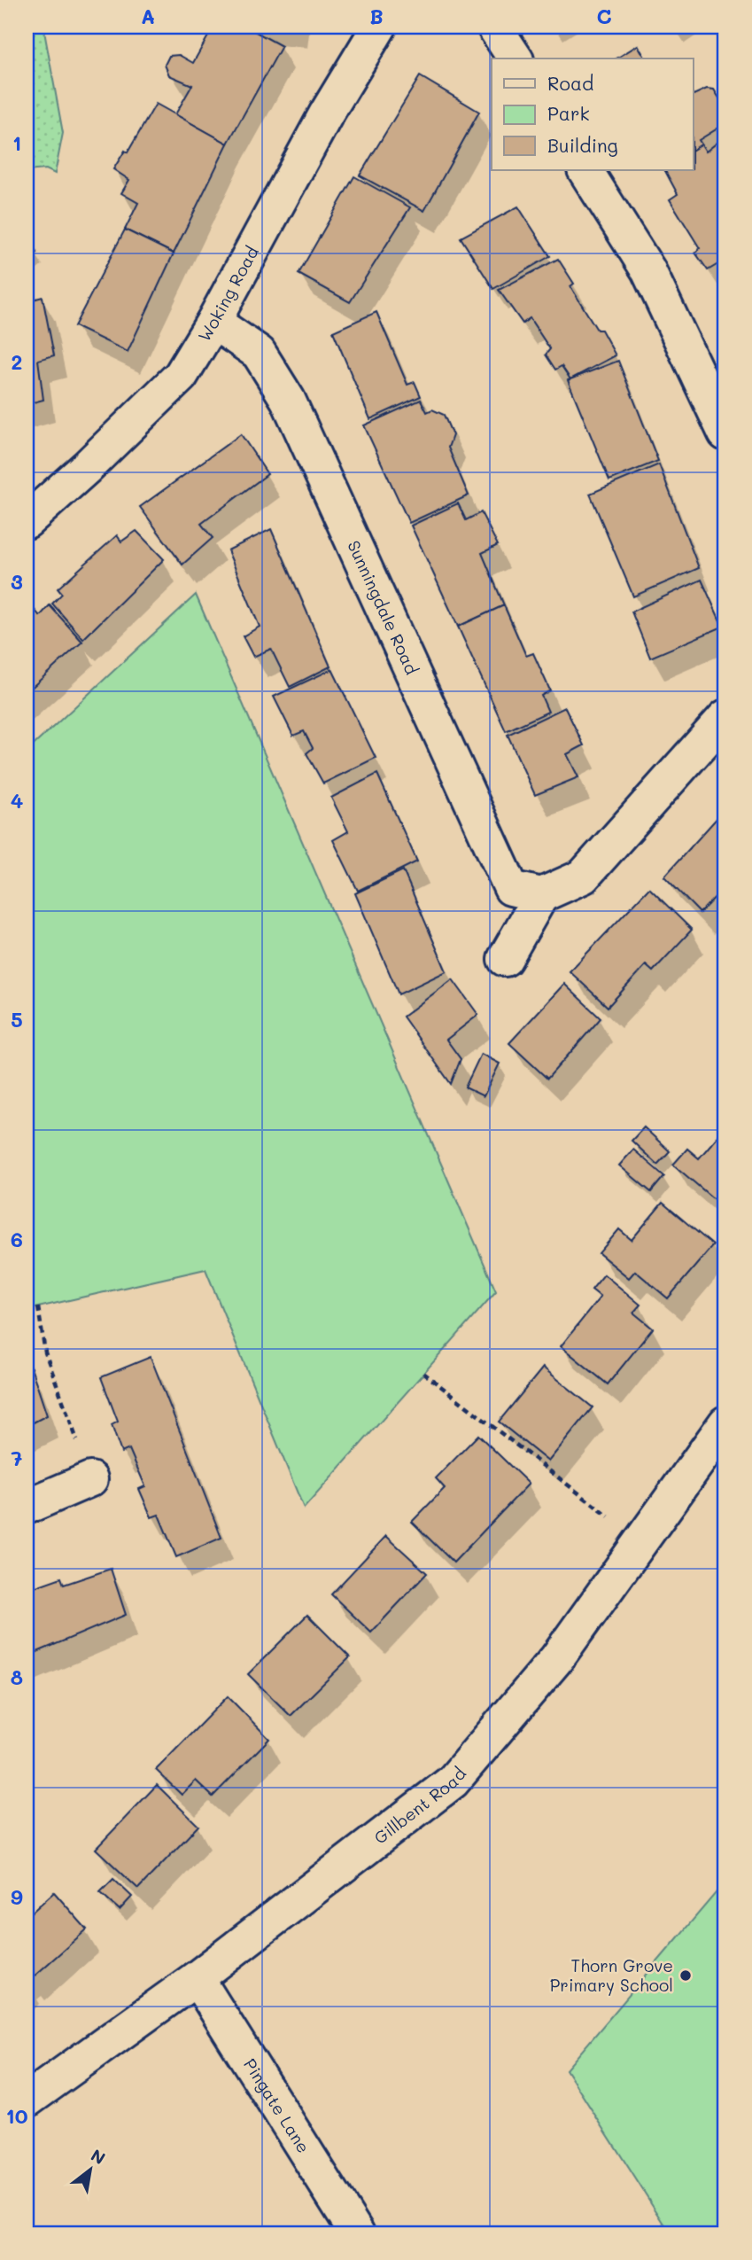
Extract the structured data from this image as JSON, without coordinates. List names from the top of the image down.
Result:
{
  "streets": {
    "street": [
      "Woking Road",
      "Sunningdale Road",
      "Gillbent Road",
      "Pingate Lane"
    ]
  },
  "crossings": [
    ["Woking Road", "Sunningdale Road"],
    ["Gillbent Road", "Pingate Lane"]
  ],
  "places": ["Thorn Grove Primary School"],
  "legend": ["Road", "Park", "Building"],
  "north": "top right",
  "grid": {
    "columns": ["A", "B", "C"],
    "rows": [
      "1",
      "2",
      "3",
      "4",
      "5",
      "6",
      "7",
      "8",
      "9",
      "10"
    ]
  }
}
